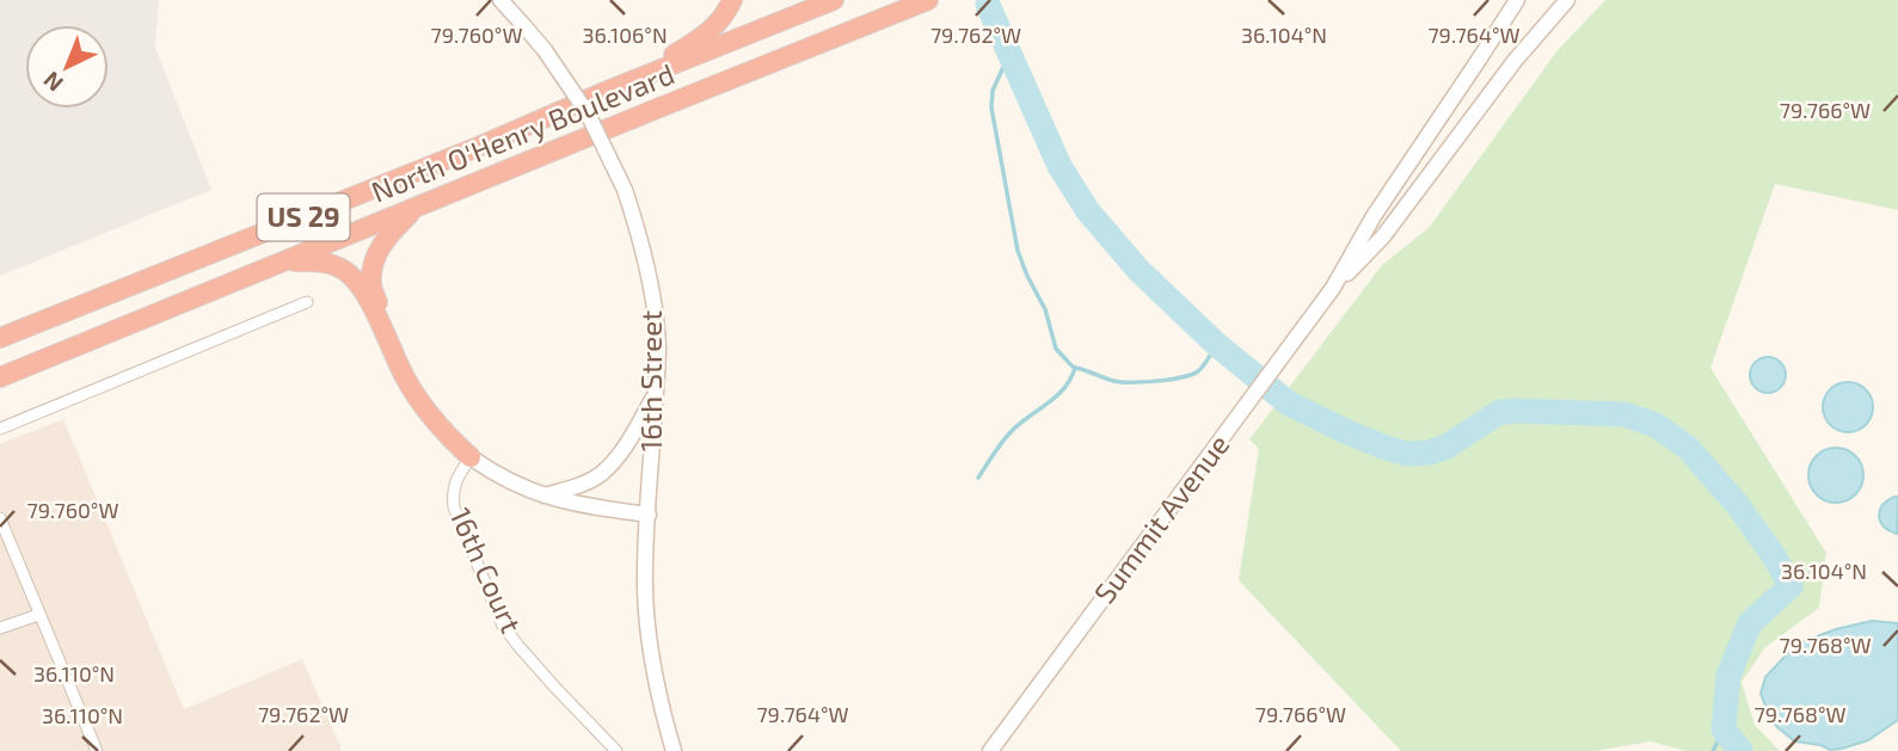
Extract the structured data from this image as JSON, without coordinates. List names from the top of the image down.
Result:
{
  "streets": {
    "highway": ["North O'Henry Boulevard", "US 29"],
    "main road": ["16th Street", "Summit Avenue"],
    "street": ["16th Court"]
  },
  "north": "bottom left",
  "coordinates": [
    "36.106°N",
    "36.104°N",
    "79.760°W",
    "79.762°W",
    "79.764°W",
    "79.766°W",
    "79.768°W",
    "36.110°N"
  ]
}
